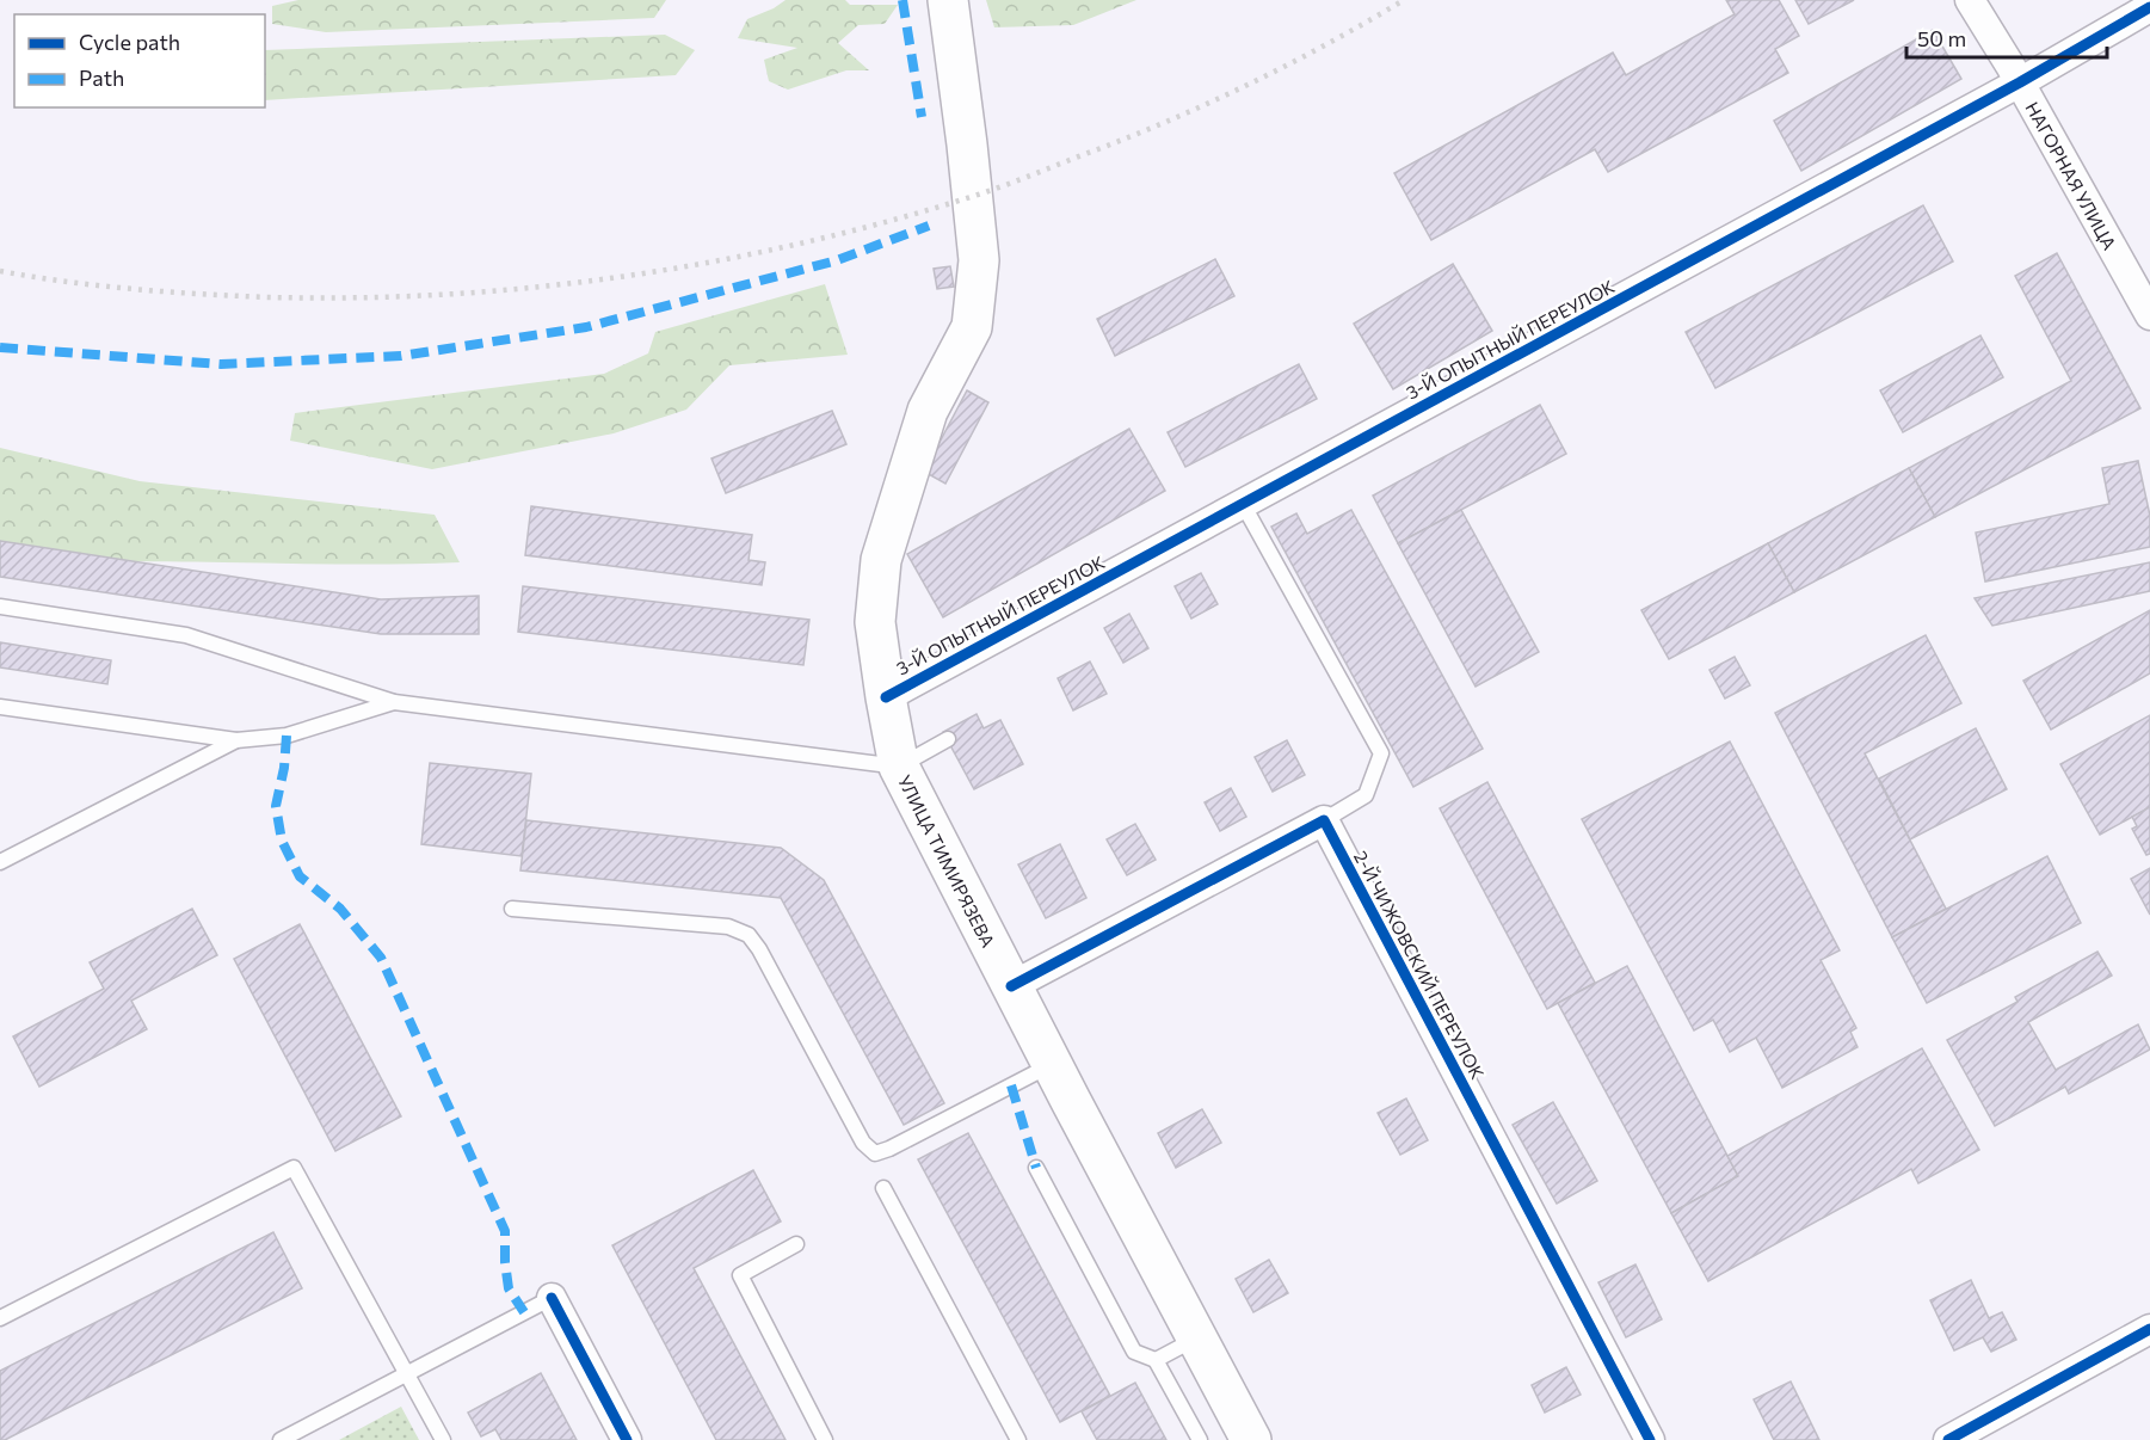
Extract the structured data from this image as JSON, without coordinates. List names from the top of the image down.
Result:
{
  "streets": {
    "main road": ["УЛИЦА ТИМИРЯЗЕВА"],
    "street": ["НАГОРНАЯ УЛИЦА", "3-Й ОПЫТНЫЙ ПЕРЕУЛОК", "2-Й ЧИЖОВСКИЙ ПЕРЕУЛОК"]
  },
  "crossings": [
    ["НАГОРНАЯ УЛИЦА", "3-Й ОПЫТНЫЙ ПЕРЕУЛОК"],
    ["3-Й ОПЫТНЫЙ ПЕРЕУЛОК", "УЛИЦА ТИМИРЯЗЕВА"]
  ],
  "legend": ["Cycle path", "Path"],
  "scale_bar": "50 m"
}
